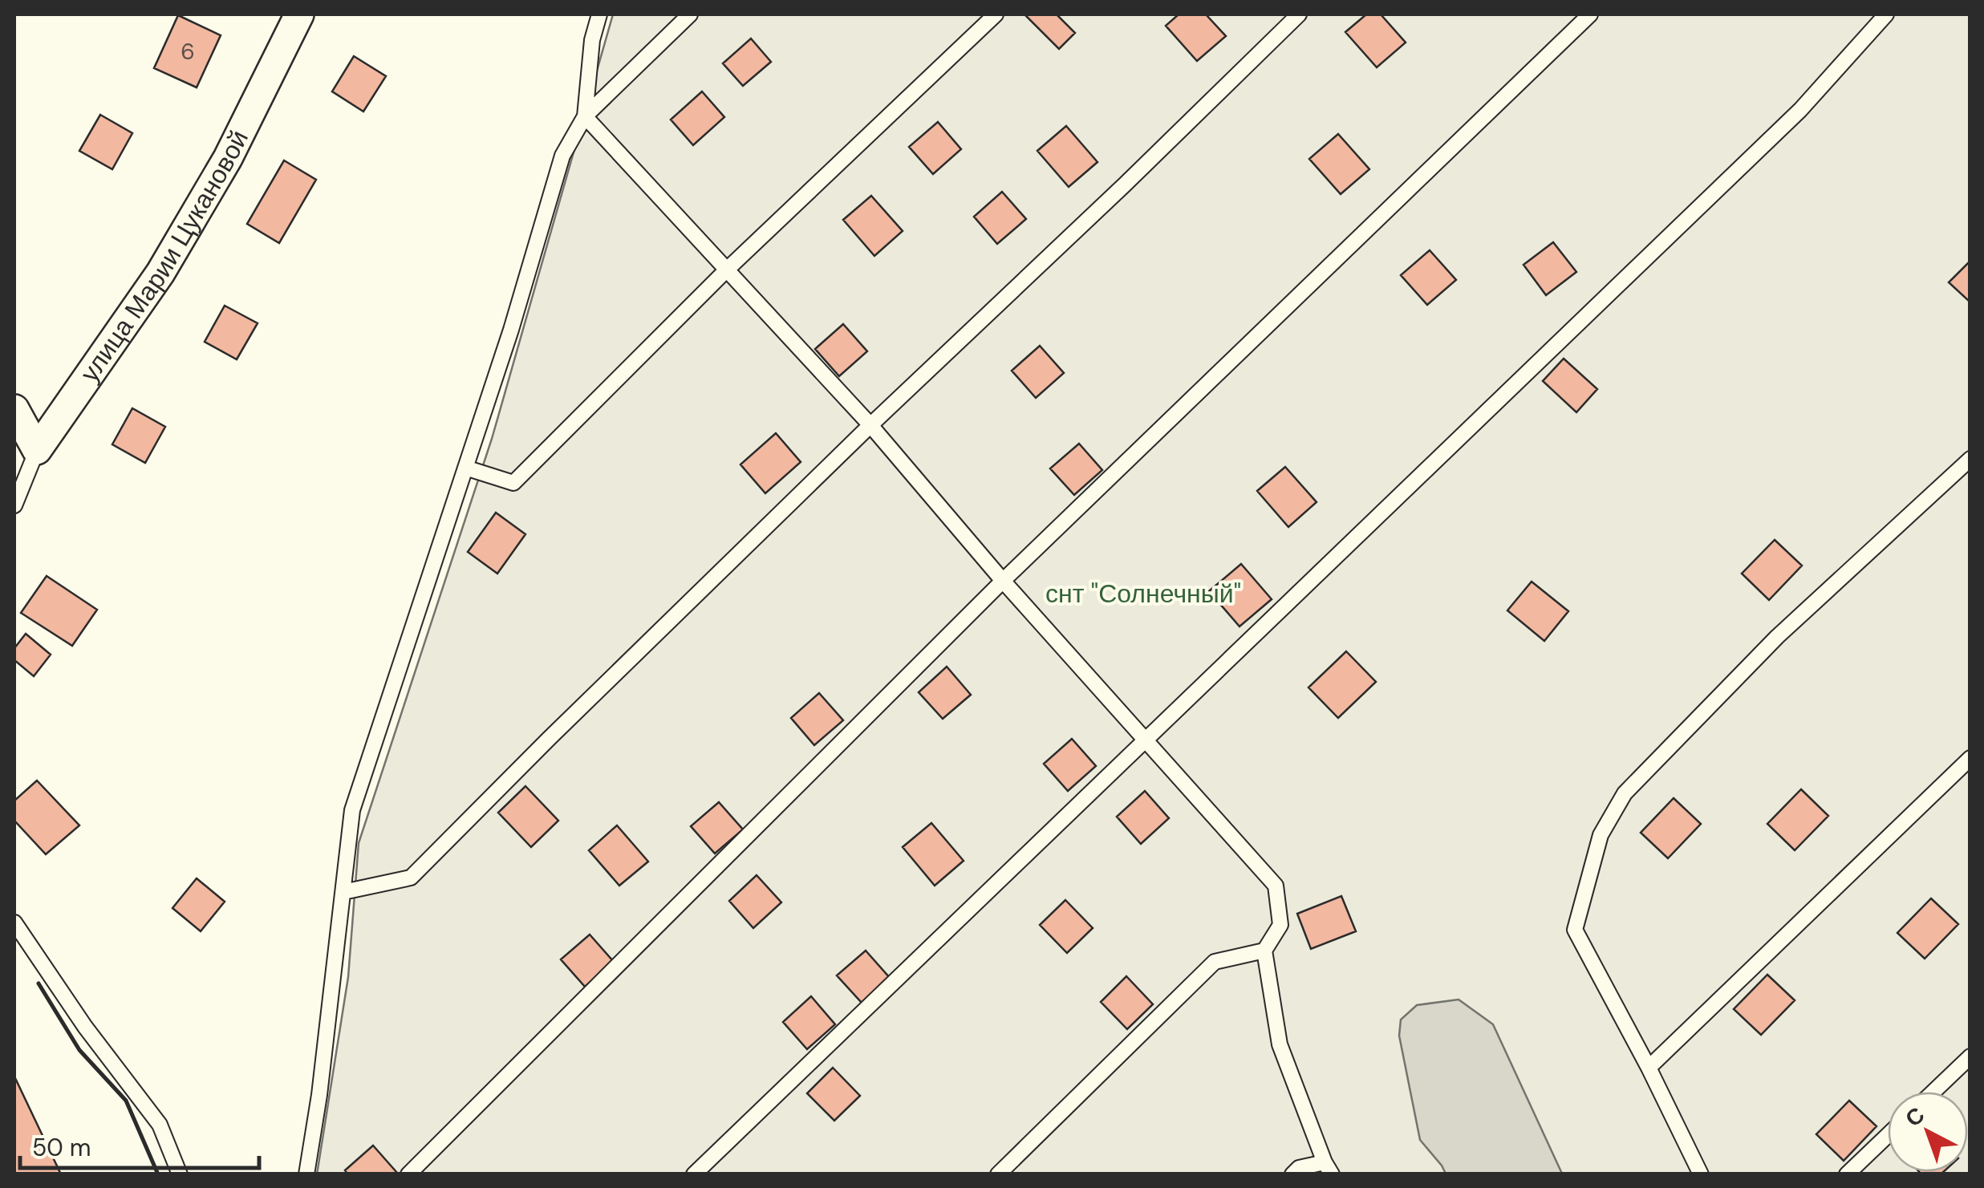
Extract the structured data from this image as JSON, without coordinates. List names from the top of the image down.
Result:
{
  "streets": {
    "street": ["улица Марии Цукановой"]
  },
  "parks": ["снт \"Солнечный\""],
  "house_numbers": ["6"],
  "scale_bar": "50 m",
  "north": "top left"
}
